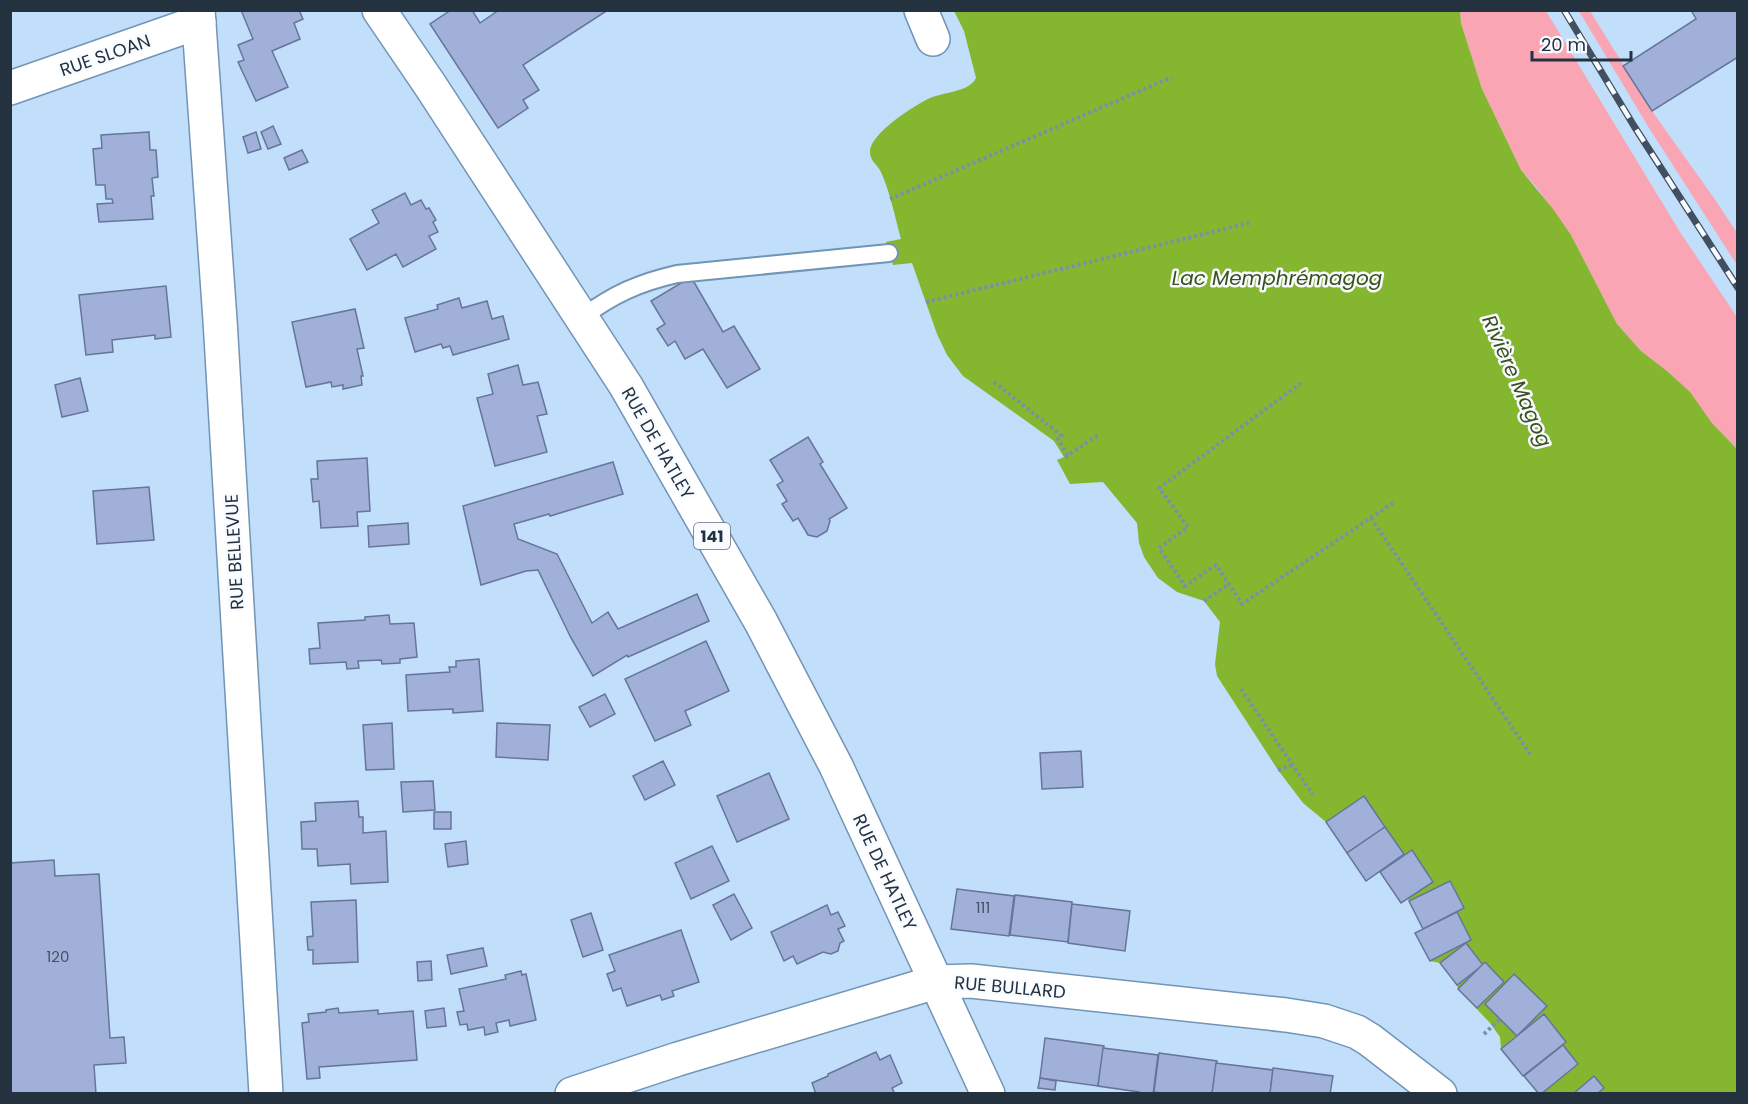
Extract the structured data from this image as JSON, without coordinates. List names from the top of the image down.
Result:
{
  "streets": {
    "street": [
      "RUE SLOAN",
      "RUE DE HATLEY",
      "141",
      "RUE BELLEVUE",
      "RUE BULLARD"
    ]
  },
  "crossings": [
    ["RUE SLOAN", "RUE BELLEVUE"],
    ["RUE DE HATLEY", "RUE BULLARD"]
  ],
  "water": ["Lac Memphrémagog", "Rivière Magog"],
  "house_numbers": ["111", "120"],
  "scale_bar": "20 m"
}
